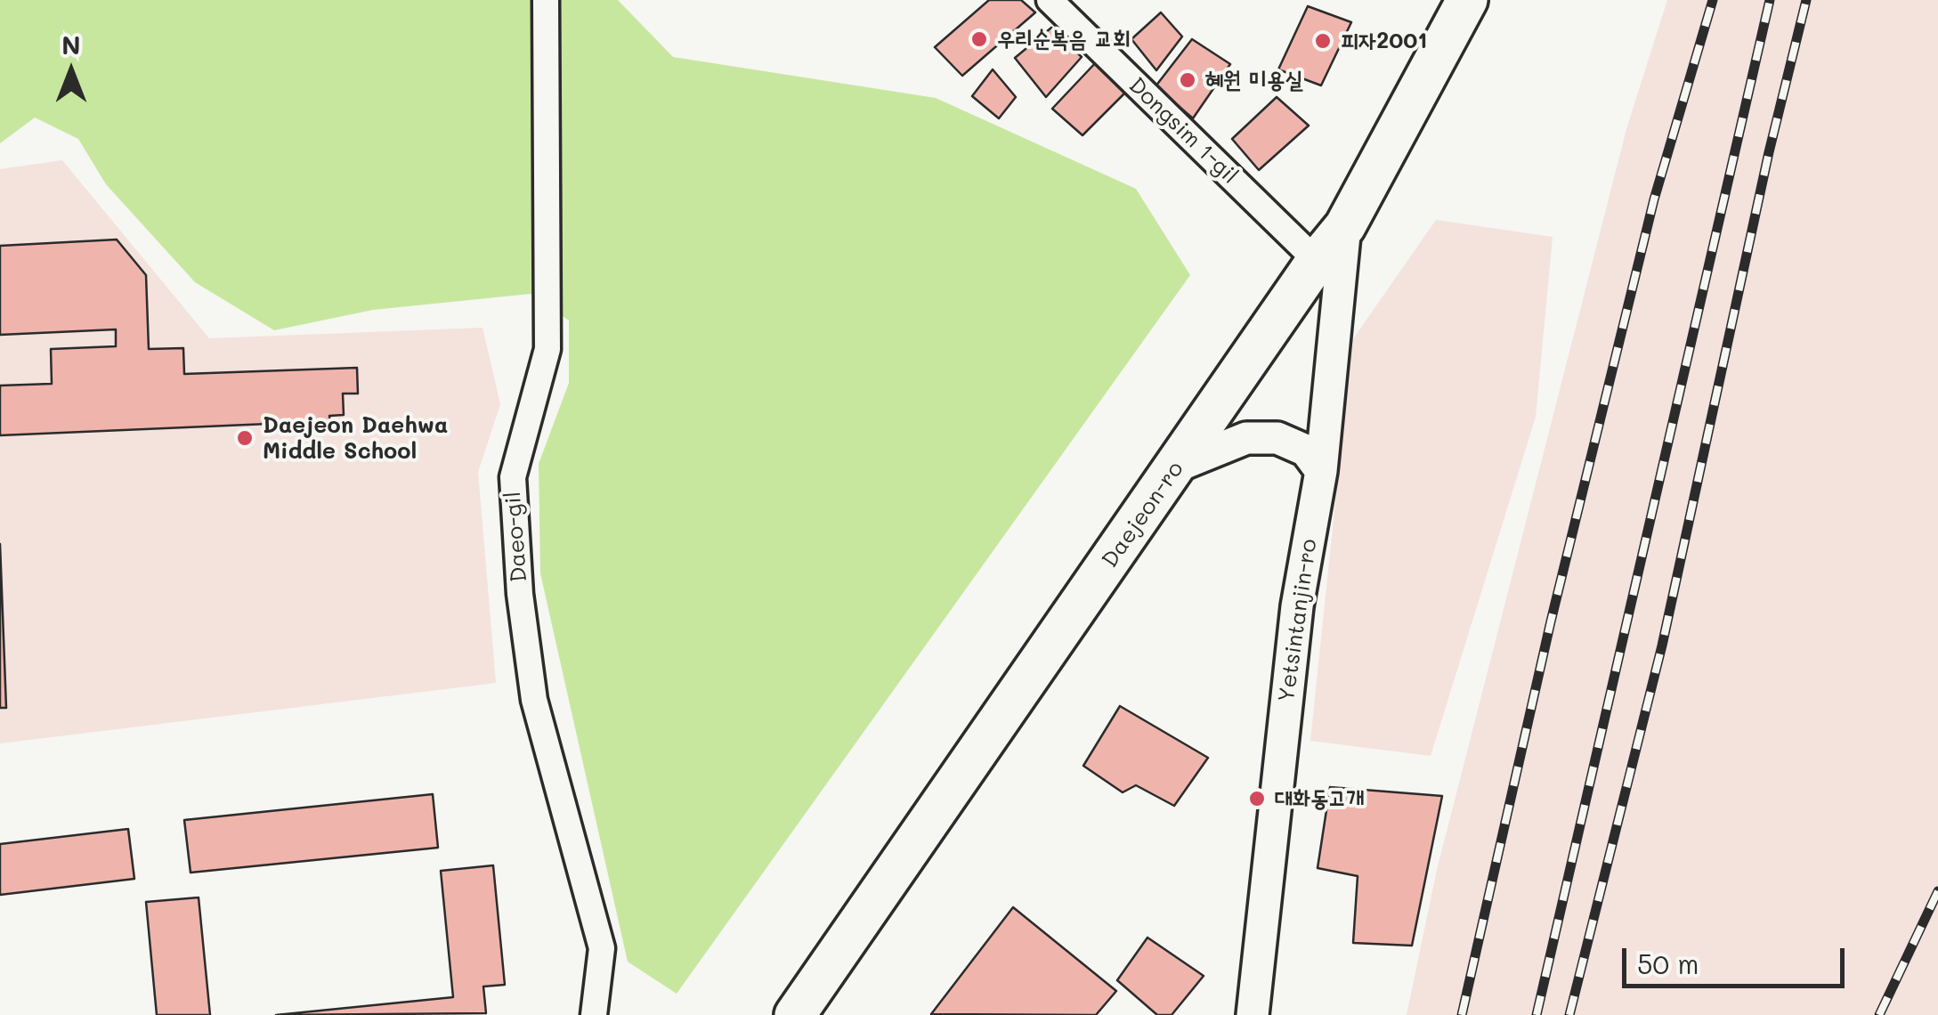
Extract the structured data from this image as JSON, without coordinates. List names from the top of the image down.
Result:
{
  "streets": {
    "main road": ["Daejeon-ro"],
    "street": ["Dongsim 1-gil", "Daeo-gil", "Yetsintanjin-ro"]
  },
  "crossings": [
    ["Dongsim 1-gil", "Daejeon-ro"],
    ["Daejeon-ro", "Yetsintanjin-ro"]
  ],
  "places": [
    "우리순복음 교회",
    "피자2001",
    "혜원 미용실",
    "Daejeon Daehwa Middle School",
    "대화동고개"
  ],
  "scale_bar": "50 m",
  "north": "top"
}
